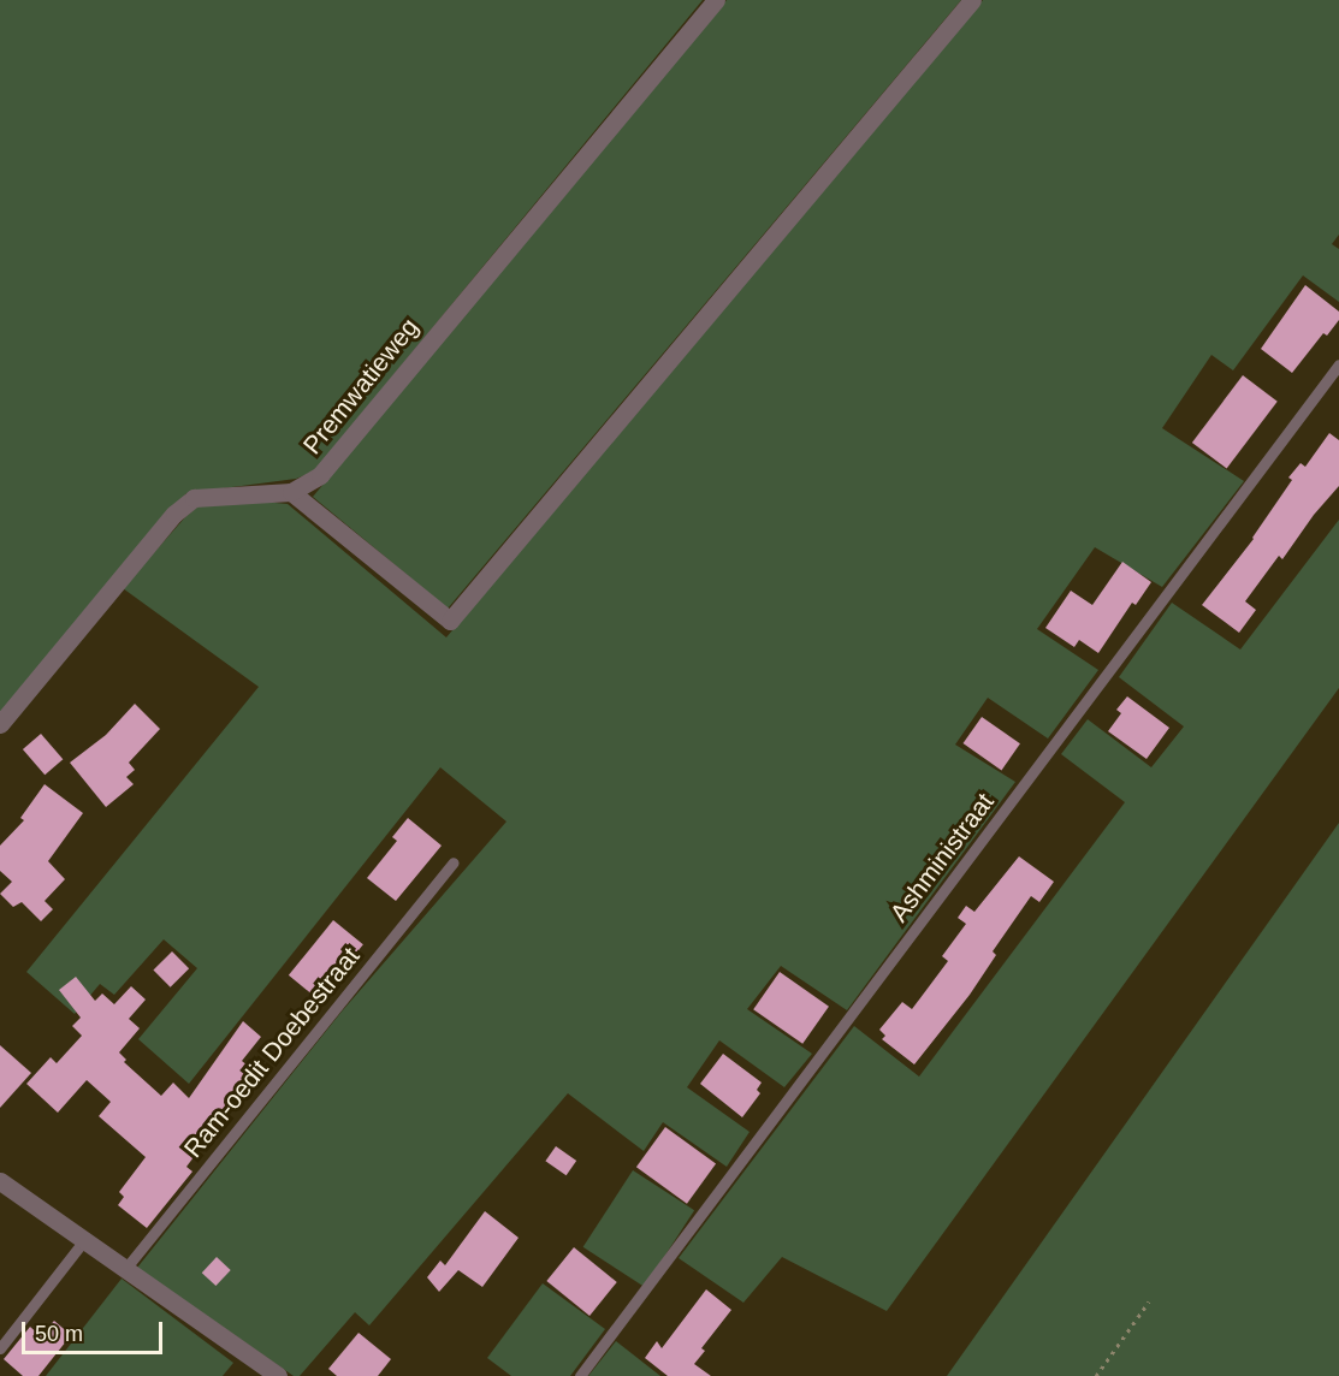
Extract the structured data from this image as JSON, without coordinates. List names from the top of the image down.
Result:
{
  "streets": {
    "street": ["Premwatieweg"],
    "lane": ["Ashministraat", "Ram-oedit Doebestraat"]
  },
  "scale_bar": "50 m"
}
